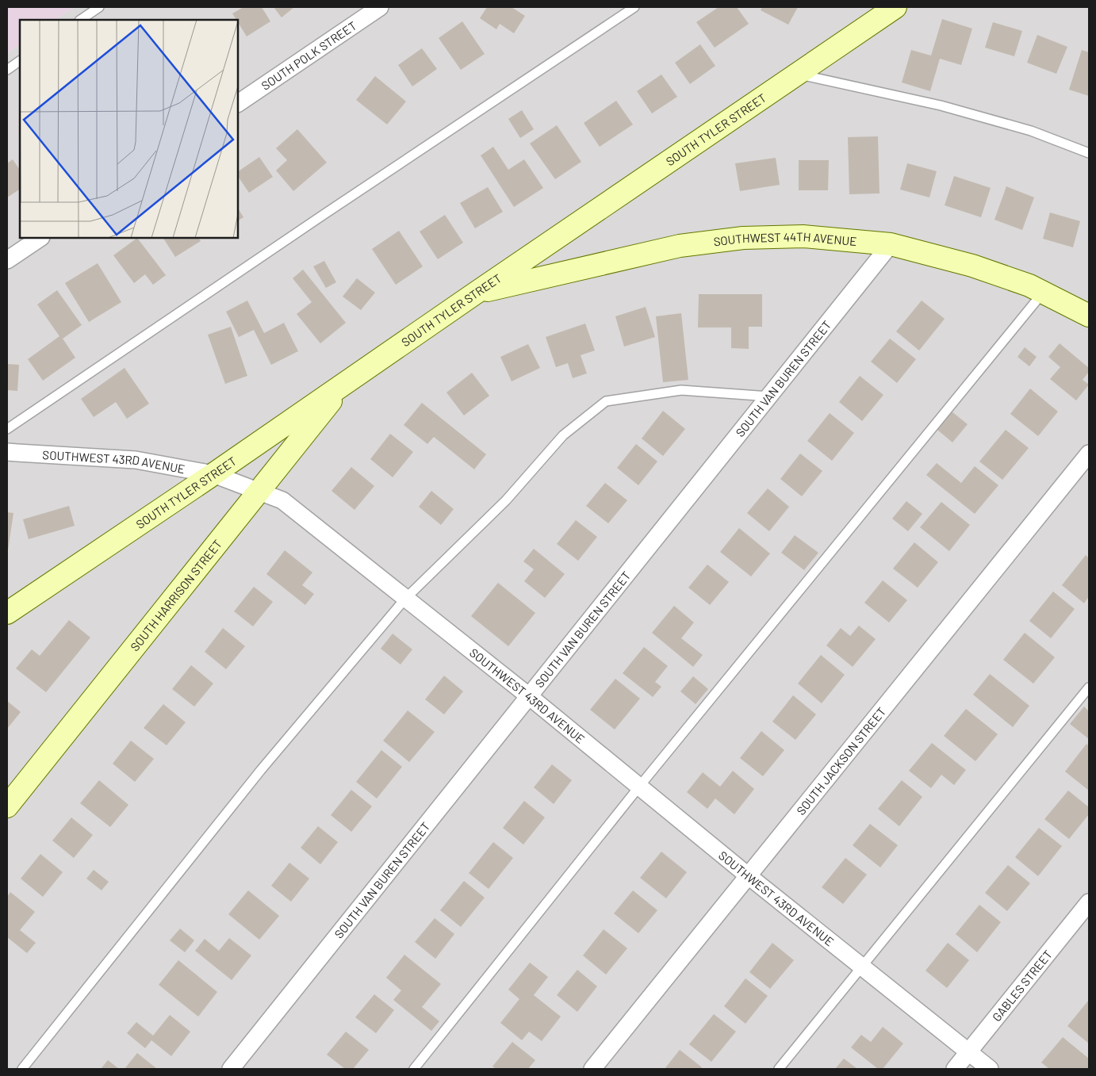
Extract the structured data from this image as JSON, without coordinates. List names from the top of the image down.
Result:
{
  "streets": {
    "street": [
      "SOUTH POLK STREET",
      "SOUTH TYLER STREET",
      "SOUTHWEST 44TH AVENUE",
      "SOUTH VAN BUREN STREET",
      "SOUTHWEST 43RD AVENUE",
      "SOUTH HARRISON STREET",
      "SOUTH JACKSON STREET",
      "GABLES STREET"
    ]
  },
  "crossings": [
    ["SOUTH TYLER STREET", "SOUTHWEST 44TH AVENUE"],
    ["SOUTH TYLER STREET", "SOUTHWEST 43RD AVENUE"],
    ["SOUTH TYLER STREET", "SOUTH HARRISON STREET"],
    ["SOUTHWEST 44TH AVENUE", "SOUTH VAN BUREN STREET"],
    ["SOUTH VAN BUREN STREET", "SOUTHWEST 43RD AVENUE"],
    ["SOUTHWEST 43RD AVENUE", "SOUTH HARRISON STREET"],
    ["SOUTHWEST 43RD AVENUE", "SOUTH JACKSON STREET"],
    ["SOUTHWEST 43RD AVENUE", "GABLES STREET"]
  ]
}
